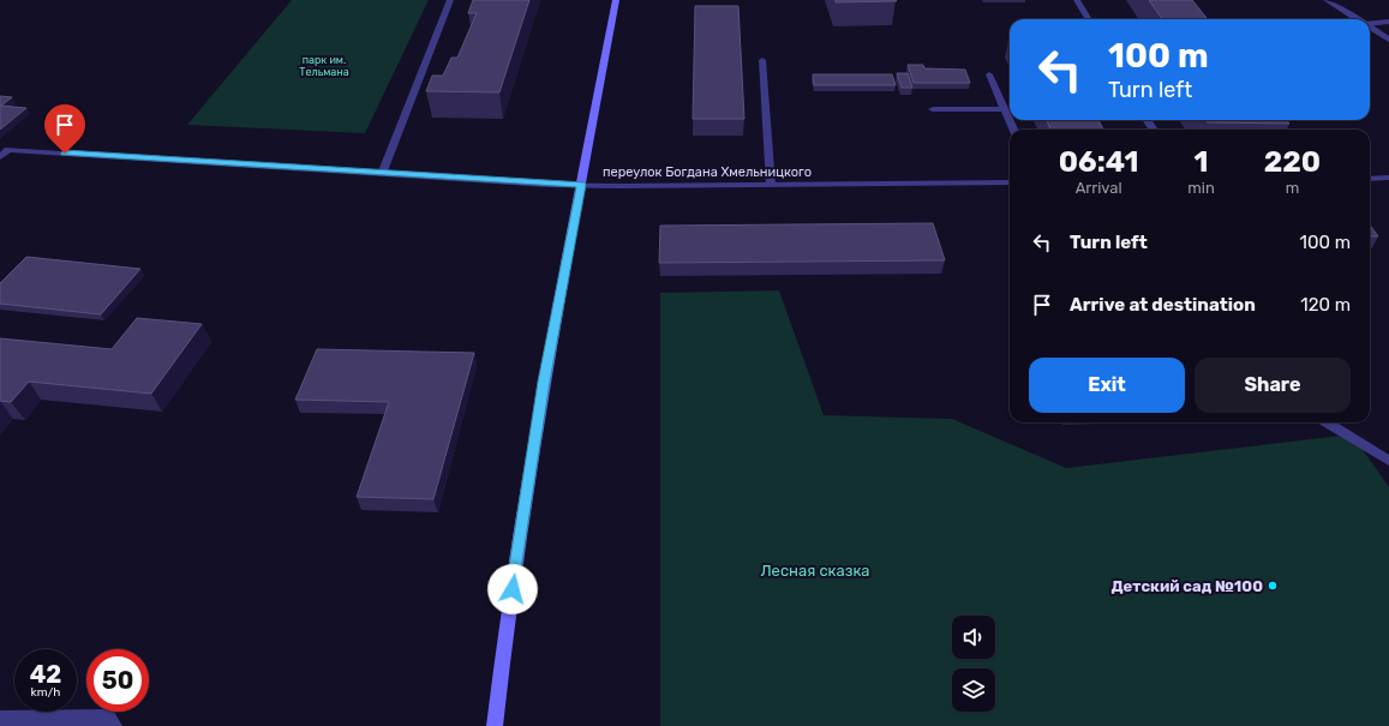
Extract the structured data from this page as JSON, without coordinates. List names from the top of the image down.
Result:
{
  "streets": {
    "street": ["переулок Богдана Хмельницкого"]
  },
  "parks": ["парк им. Тельмана", "Лесная сказка"],
  "places": ["Детский сад №100"],
  "page": {
    "turn": ["100 m", "Turn left"],
    "eta": [
      "06:41",
      "Arrival",
      "1",
      "min",
      "220",
      "m"
    ],
    "list": [
      {
        "name": "Turn left",
        "value": "100 m"
      },
      {
        "name": "Arrive at destination",
        "value": "120 m"
      }
    ],
    "buttons": ["Exit", "Share"],
    "speed": "42 km/h",
    "limit": "50"
  }
}
